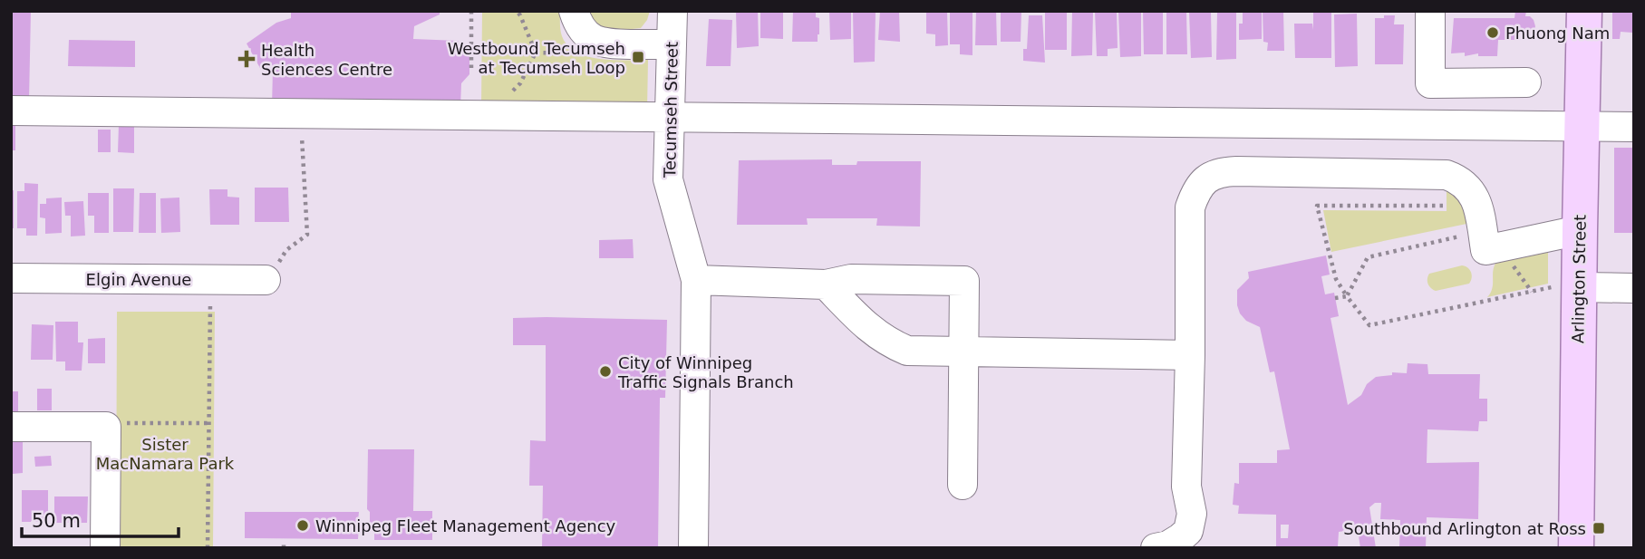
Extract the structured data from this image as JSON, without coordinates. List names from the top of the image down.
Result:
{
  "streets": {
    "main road": ["Arlington Street"],
    "street": ["Tecumseh Street", "Elgin Avenue"]
  },
  "parks": ["Sister MacNamara Park"],
  "places": {
    "other": ["Phuong Nam", "City of Winnipeg Traffic Signals Branch", "Winnipeg Fleet Management Agency"],
    "transit": ["Westbound Tecumseh at Tecumseh Loop", "Southbound Arlington at Ross"],
    "health": ["Health Sciences Centre"]
  },
  "scale_bar": "50 m"
}
